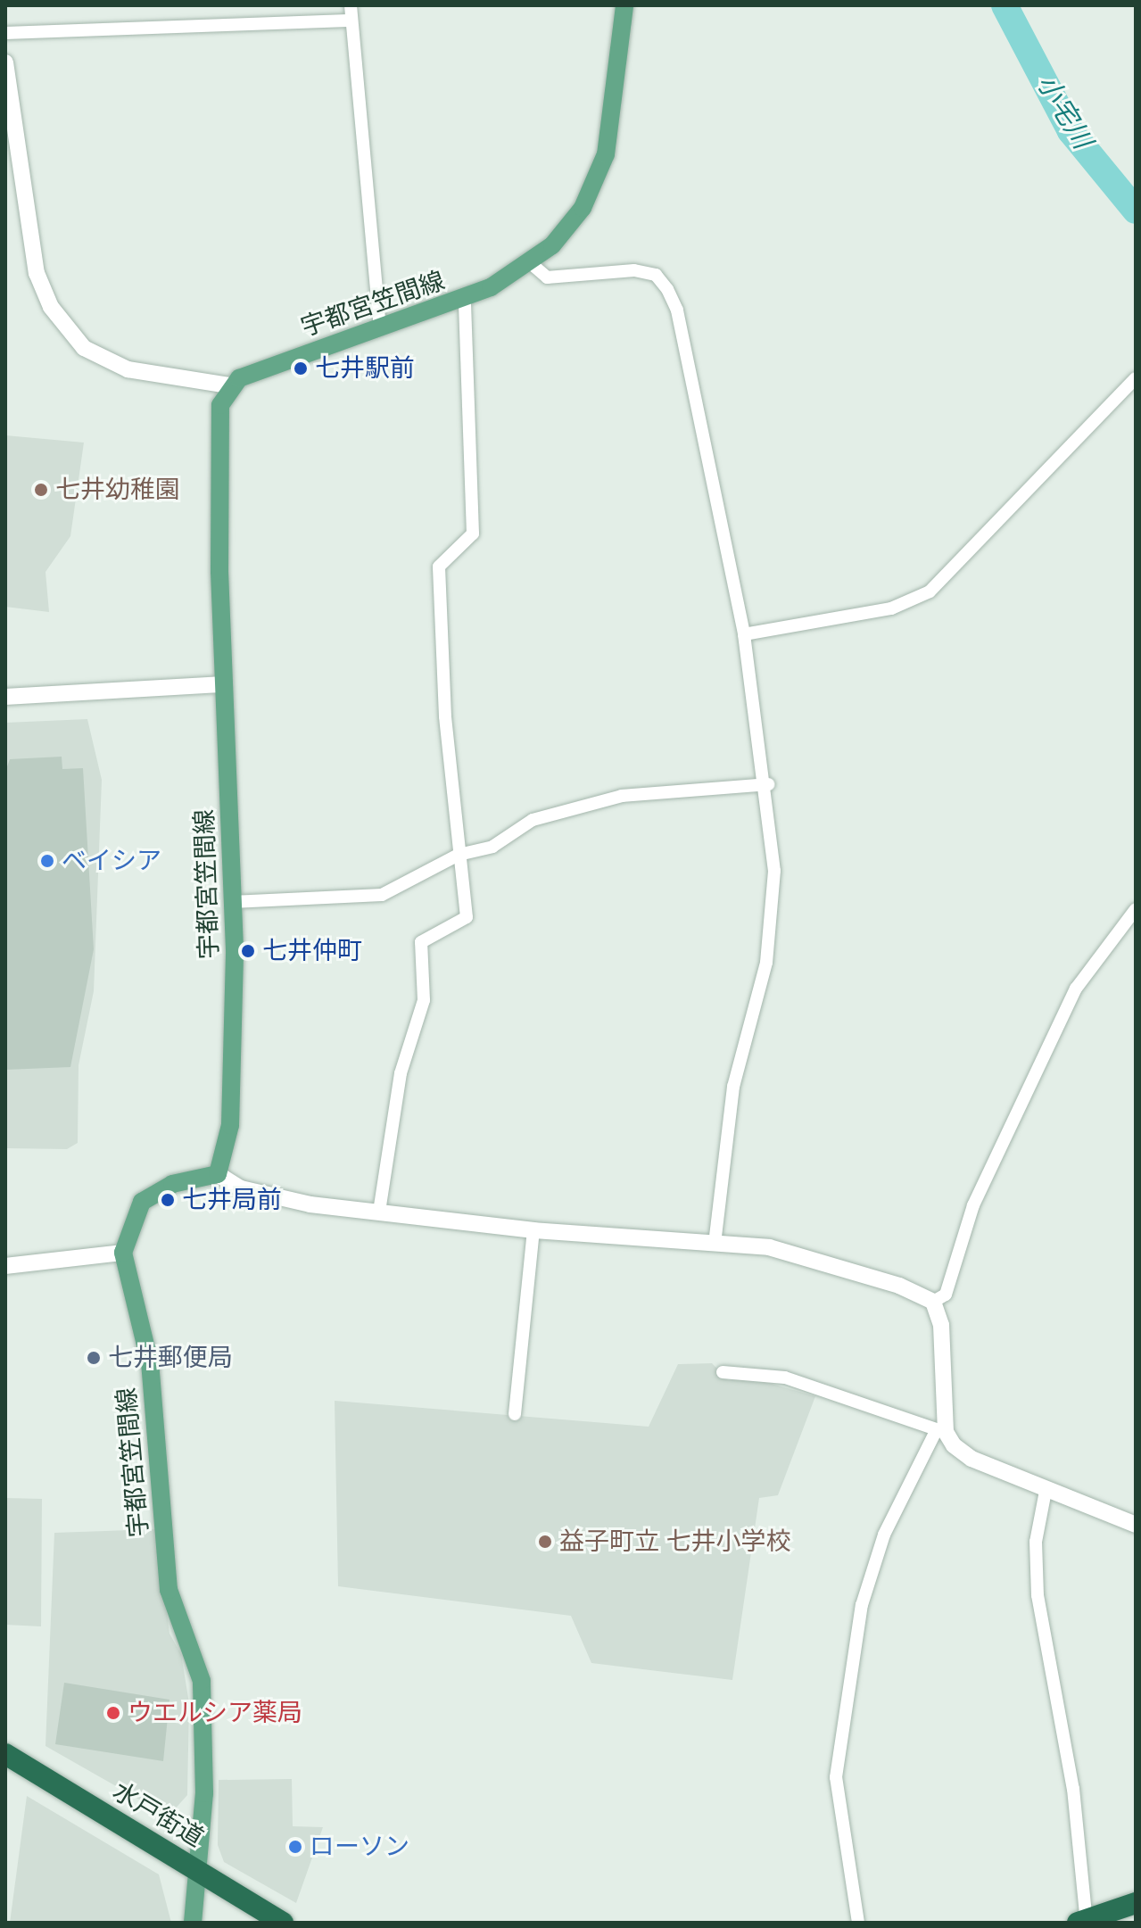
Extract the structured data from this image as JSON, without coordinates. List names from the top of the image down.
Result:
{
  "streets": {
    "highway": ["水戸街道"],
    "main road": ["宇都宮笠間線"]
  },
  "crossings": [
    ["宇都宮笠間線", "水戸街道"]
  ],
  "water": ["小宅川"],
  "places": [
    "七井駅前",
    "七井幼稚園",
    "ベイシア",
    "七井仲町",
    "七井局前",
    "七井郵便局",
    "益子町立 七井小学校",
    "ウエルシア薬局",
    "ローソン"
  ]
}
